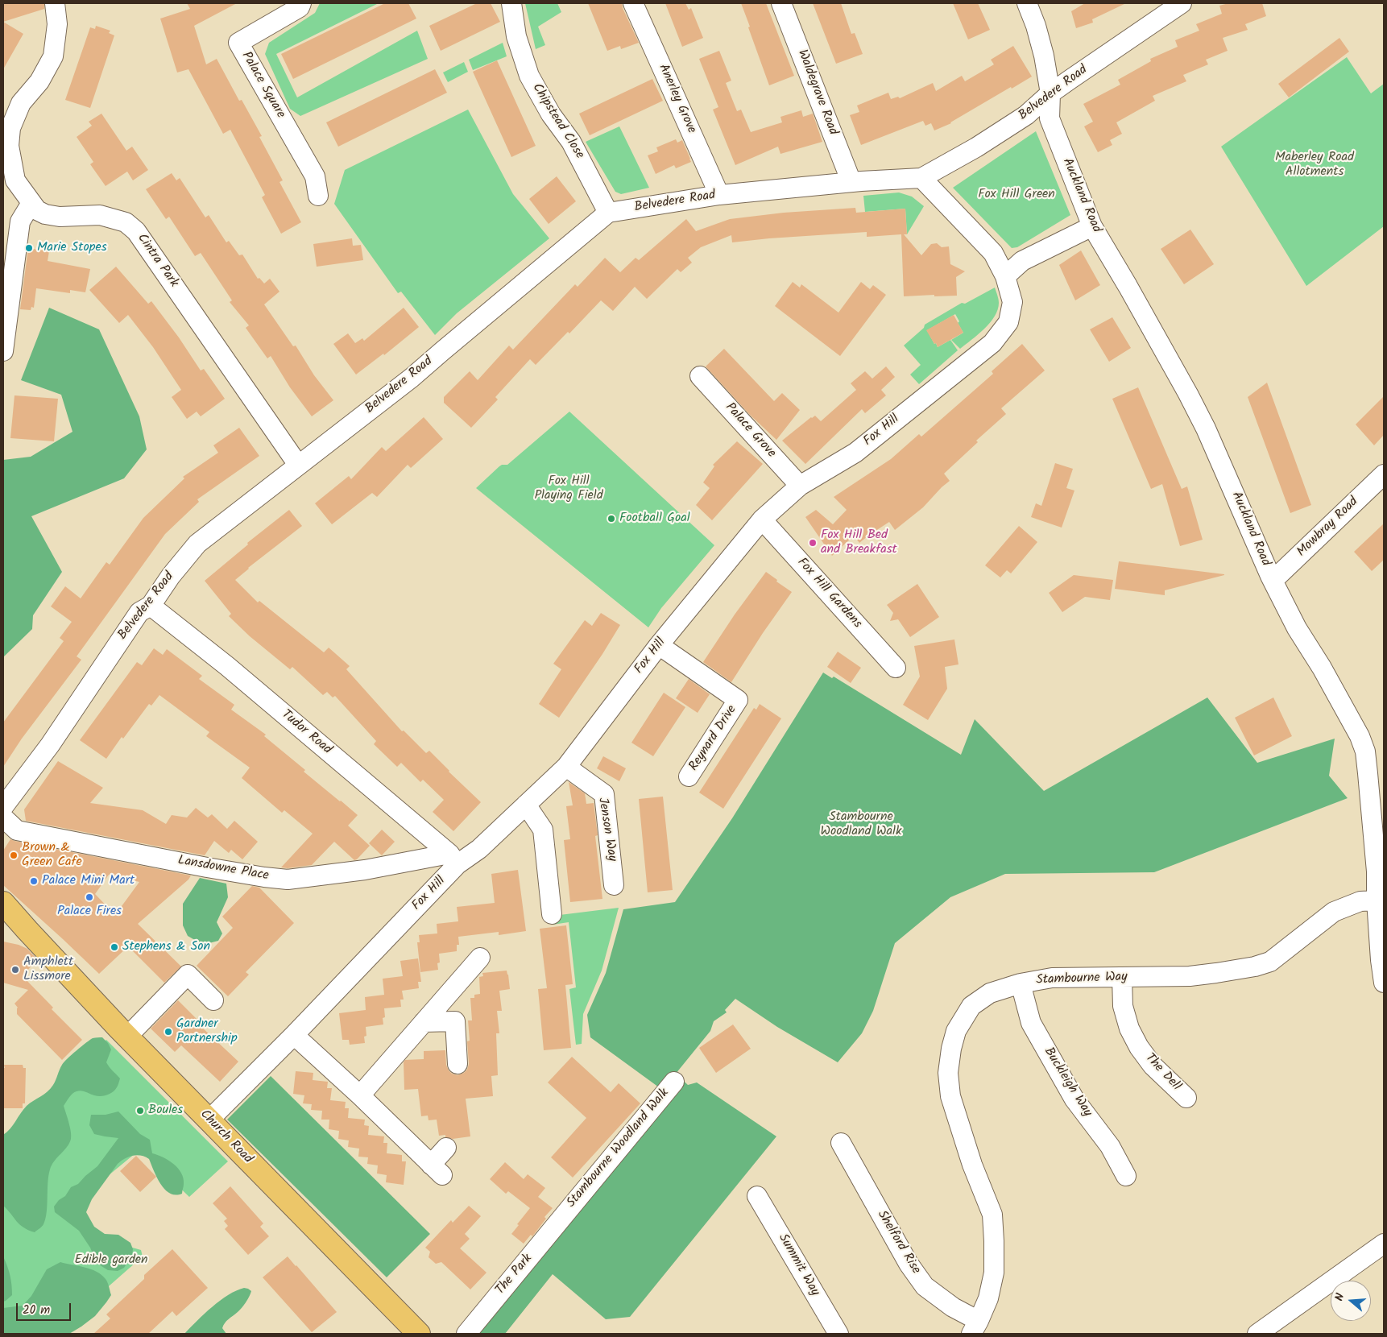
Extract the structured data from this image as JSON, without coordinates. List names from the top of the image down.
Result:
{
  "streets": {
    "main road": ["Church Road"],
    "street": [
      "Palace Square",
      "Waldegrave Road",
      "Belvedere Road",
      "Anerley Grove",
      "Chipstead Close",
      "Auckland Road",
      "Cintra Park",
      "Palace Grove",
      "Fox Hill",
      "Mowbray Road",
      "Fox Hill Gardens",
      "Tudor Road",
      "Reynard Drive",
      "Jenson Way",
      "Lansdowne Place",
      "Stambourne Way",
      "The Dell",
      "Buckleigh Way",
      "Stambourne Woodland Walk",
      "Shelford Rise",
      "Summit Way",
      "The Park"
    ]
  },
  "crossings": [
    ["Waldegrave Road", "Belvedere Road"],
    ["Belvedere Road", "Anerley Grove"],
    ["Belvedere Road", "Chipstead Close"],
    ["Belvedere Road", "Auckland Road"],
    ["Belvedere Road", "Cintra Park"],
    ["Belvedere Road", "Tudor Road"],
    ["Belvedere Road", "Lansdowne Place"],
    ["Auckland Road", "Mowbray Road"],
    ["Auckland Road", "Stambourne Way"],
    ["Palace Grove", "Fox Hill"],
    ["Fox Hill", "Fox Hill Gardens"],
    ["Fox Hill", "Tudor Road"],
    ["Fox Hill", "Reynard Drive"],
    ["Fox Hill", "Jenson Way"],
    ["Fox Hill", "Lansdowne Place"],
    ["Fox Hill", "Church Road"],
    ["Tudor Road", "Lansdowne Place"],
    ["Stambourne Way", "The Dell"],
    ["Stambourne Way", "Buckleigh Way"],
    ["Stambourne Way", "Shelford Rise"],
    ["Stambourne Woodland Walk", "The Park"]
  ],
  "parks": [
    "Maberley Road Allotments",
    "Fox Hill Green",
    "Fox Hill Playing Field",
    "Stambourne Woodland Walk",
    "Edible garden"
  ],
  "places": [
    "Marie Stopes",
    "Football Goal",
    "Fox Hill Bed and Breakfast",
    "Brown & Green Cafe",
    "Palace Mini Mart",
    "Palace Fires",
    "Stephens & Son",
    "Amphlett Lissmore",
    "Gardner Partnership",
    "Boules"
  ],
  "scale_bar": "20 m",
  "north": "left"
}
